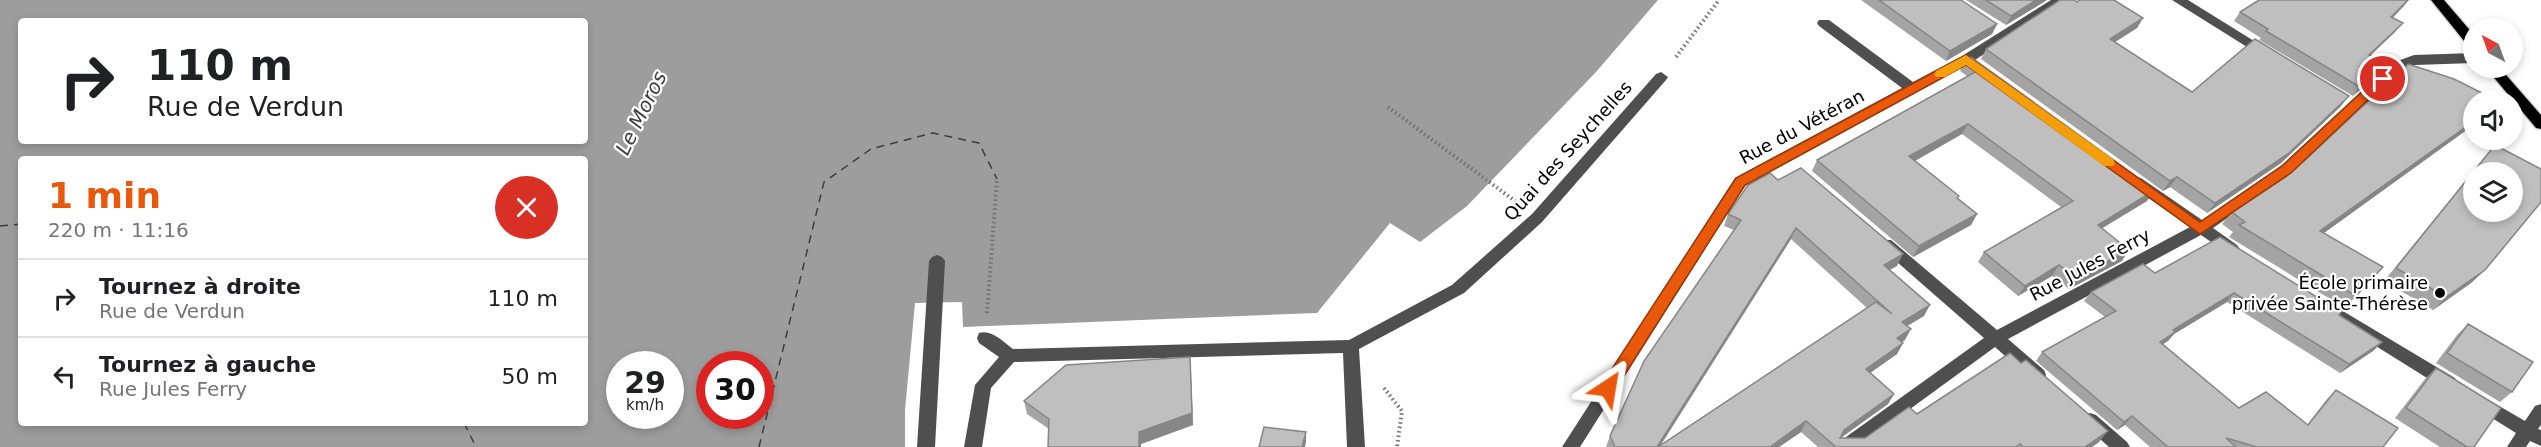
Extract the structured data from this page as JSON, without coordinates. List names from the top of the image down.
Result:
{
  "streets": {
    "street": ["Rue du Vétéran", "Quai des Seychelles", "Rue Jules Ferry"]
  },
  "water": ["Le Moros"],
  "places": ["École primaire privée Sainte-Thérèse"],
  "north": "top left",
  "page": {
    "turn": ["110 m", "Rue de Verdun"],
    "heading": ["1 min", "220 m · 11:16"],
    "list": [
      {
        "name": "Tournez à droite",
        "note": "Rue de Verdun",
        "value": "110 m"
      },
      {
        "name": "Tournez à gauche",
        "note": "Rue Jules Ferry",
        "value": "50 m"
      }
    ],
    "speed": "29 km/h",
    "limit": "30"
  }
}
